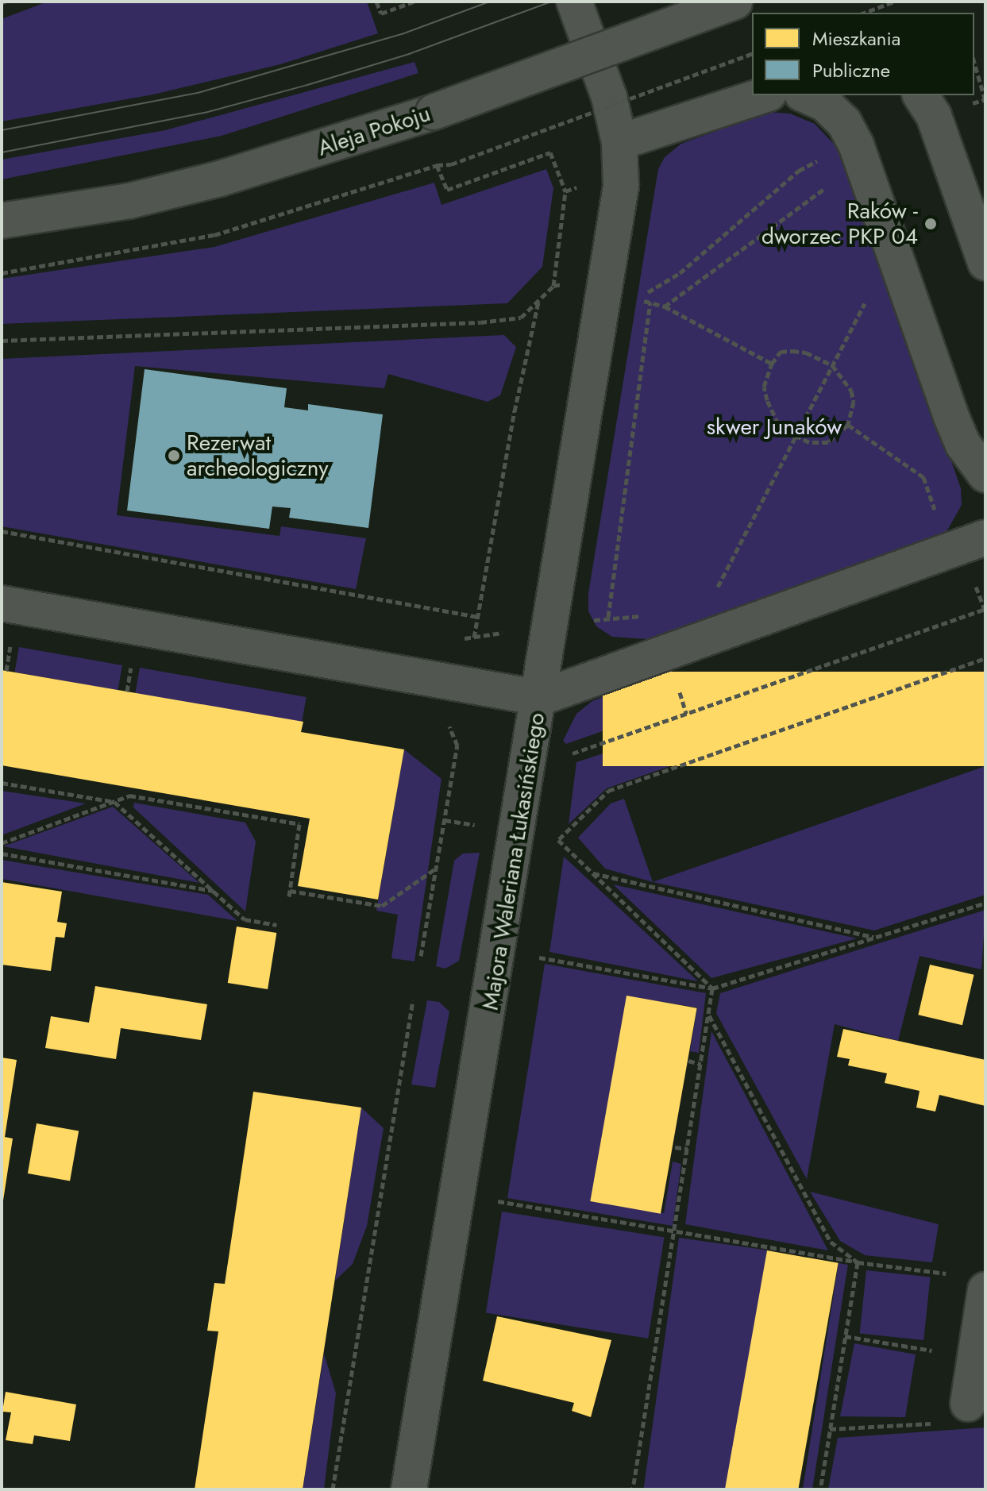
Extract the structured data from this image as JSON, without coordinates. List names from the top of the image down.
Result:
{
  "streets": {
    "street": ["Aleja Pokoju", "Majora Waleriana Łukasińskiego"]
  },
  "parks": ["skwer Junaków"],
  "places": ["Raków - dworzec PKP 04", "Rezerwat archeologiczny"],
  "legend": ["Mieszkania", "Publiczne"]
}
